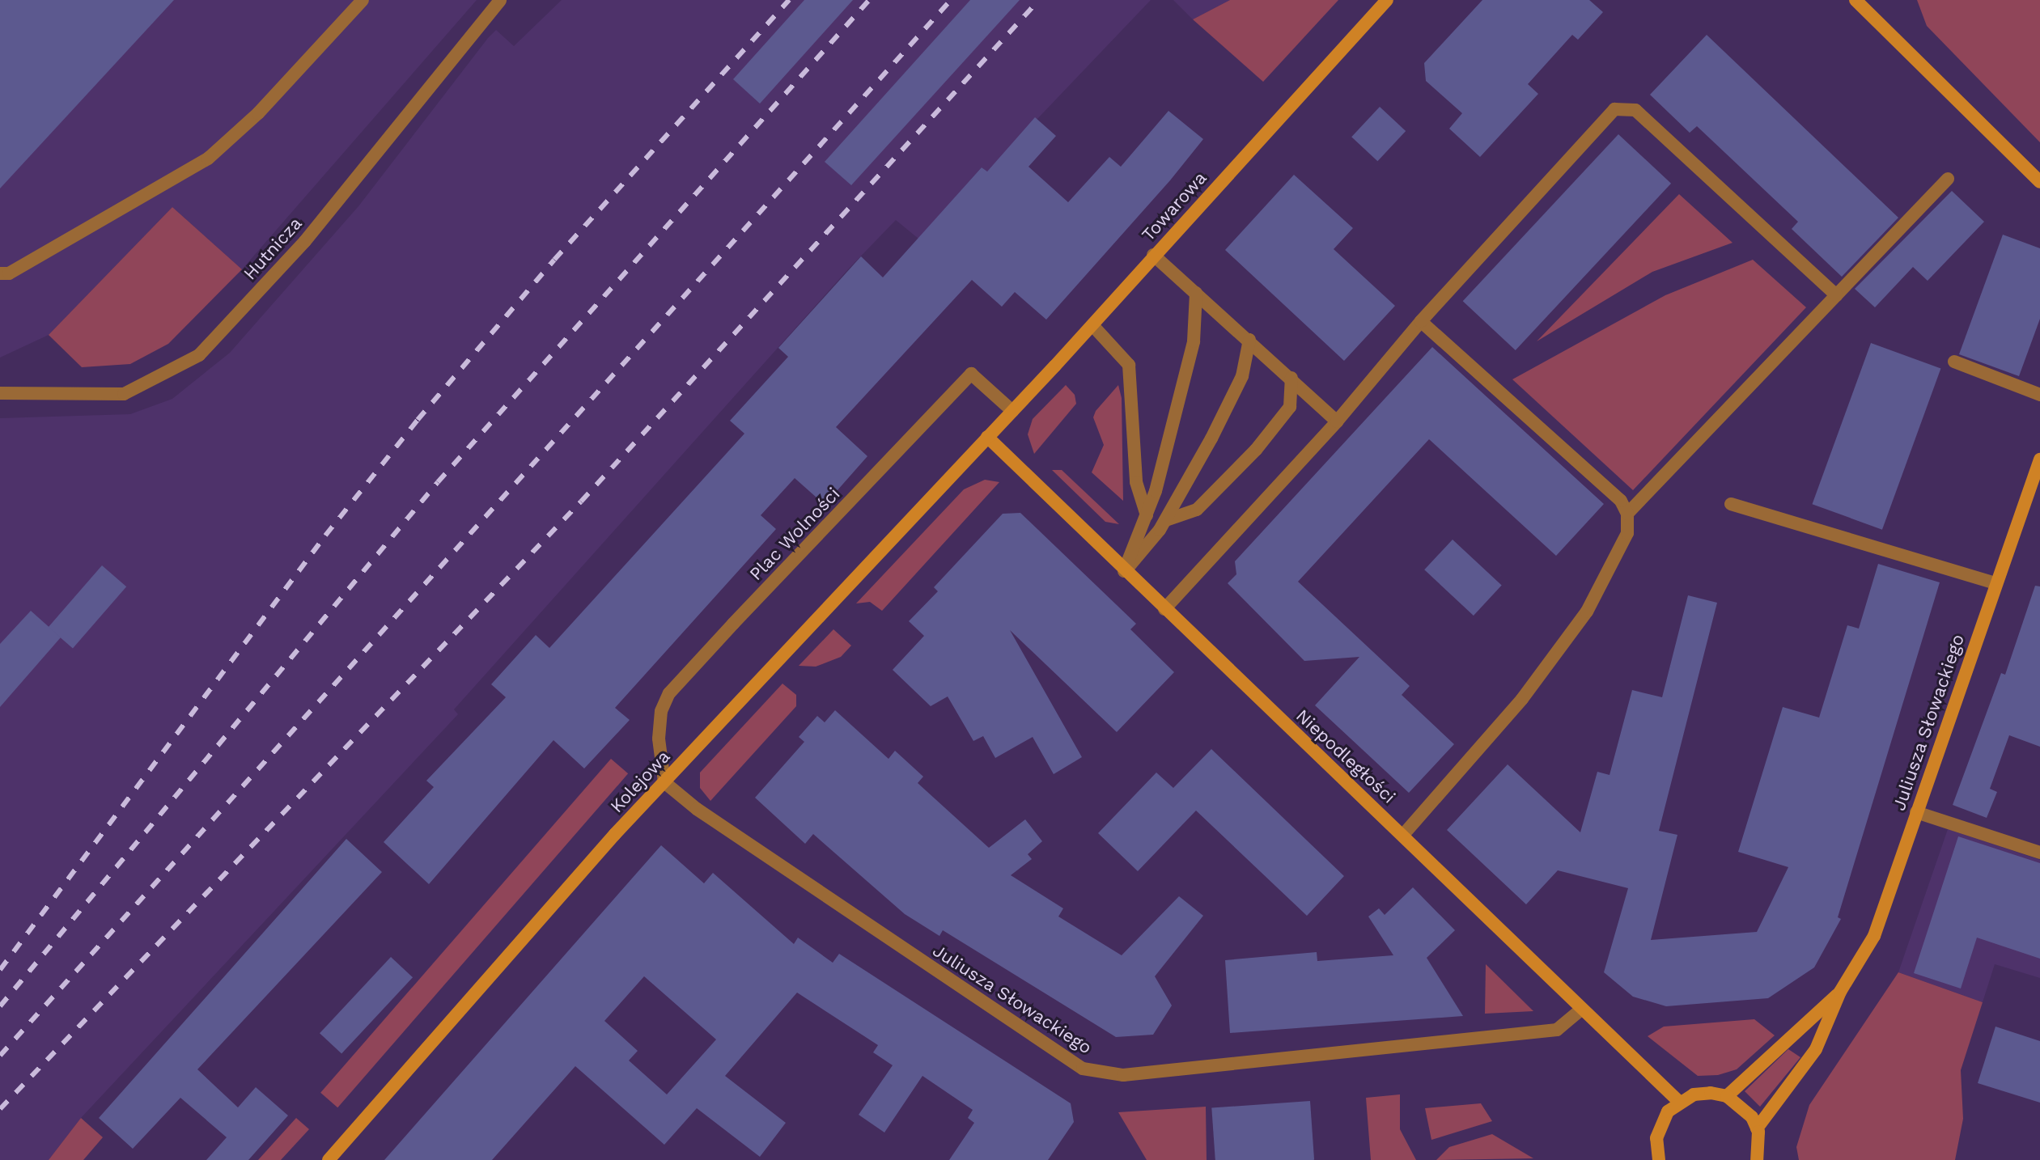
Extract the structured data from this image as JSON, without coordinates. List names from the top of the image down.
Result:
{
  "streets": {
    "street": [
      "Towarowa",
      "Hutnicza",
      "Plac Wolności",
      "Juliusza Słowackiego",
      "Niepodległości",
      "Kolejowa"
    ]
  },
  "crossings": [
    ["Towarowa", "Plac Wolności"],
    ["Towarowa", "Niepodległości"],
    ["Towarowa", "Kolejowa"],
    ["Plac Wolności", "Juliusza Słowackiego"],
    ["Plac Wolności", "Kolejowa"],
    ["Juliusza Słowackiego", "Niepodległości"],
    ["Juliusza Słowackiego", "Kolejowa"],
    ["Niepodległości", "Kolejowa"]
  ]
}
